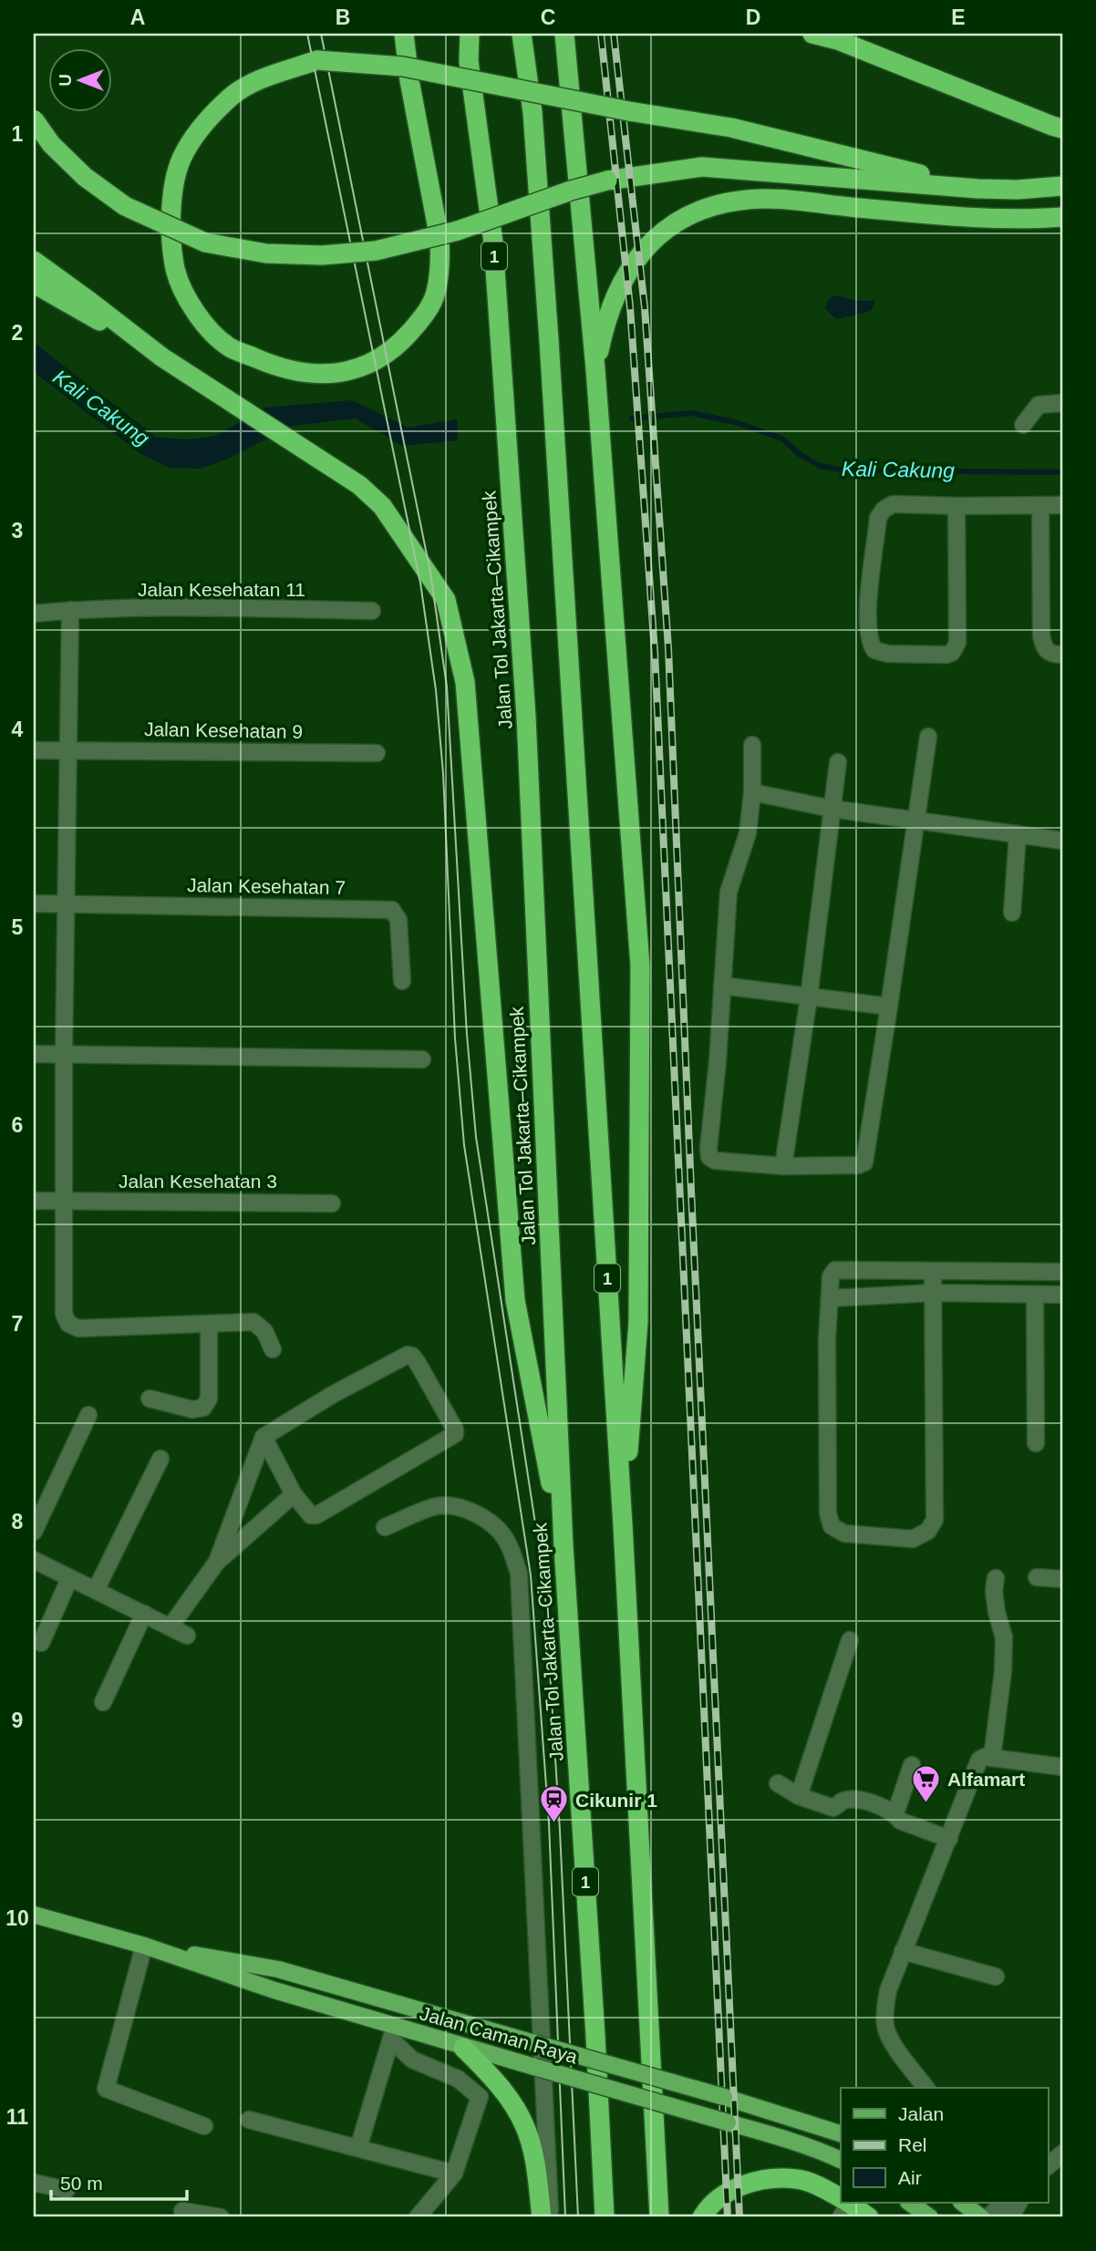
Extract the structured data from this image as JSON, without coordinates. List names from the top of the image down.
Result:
{
  "streets": {
    "highway": ["1", "Jalan Tol Jakarta–Cikampek"],
    "main road": ["Jalan Caman Raya"],
    "street": [
      "Jalan Kesehatan 11",
      "Jalan Kesehatan 9",
      "Jalan Kesehatan 7",
      "Jalan Kesehatan 3"
    ]
  },
  "water": ["Kali Cakung"],
  "places": {
    "supermarket": ["Alfamart"],
    "station": ["Cikunir 1"]
  },
  "legend": ["Jalan", "Rel", "Air"],
  "scale_bar": "50 m",
  "north": "left",
  "grid": {
    "columns": [
      "A",
      "B",
      "C",
      "D",
      "E"
    ],
    "rows": [
      "1",
      "2",
      "3",
      "4",
      "5",
      "6",
      "7",
      "8",
      "9",
      "10",
      "11"
    ]
  }
}
